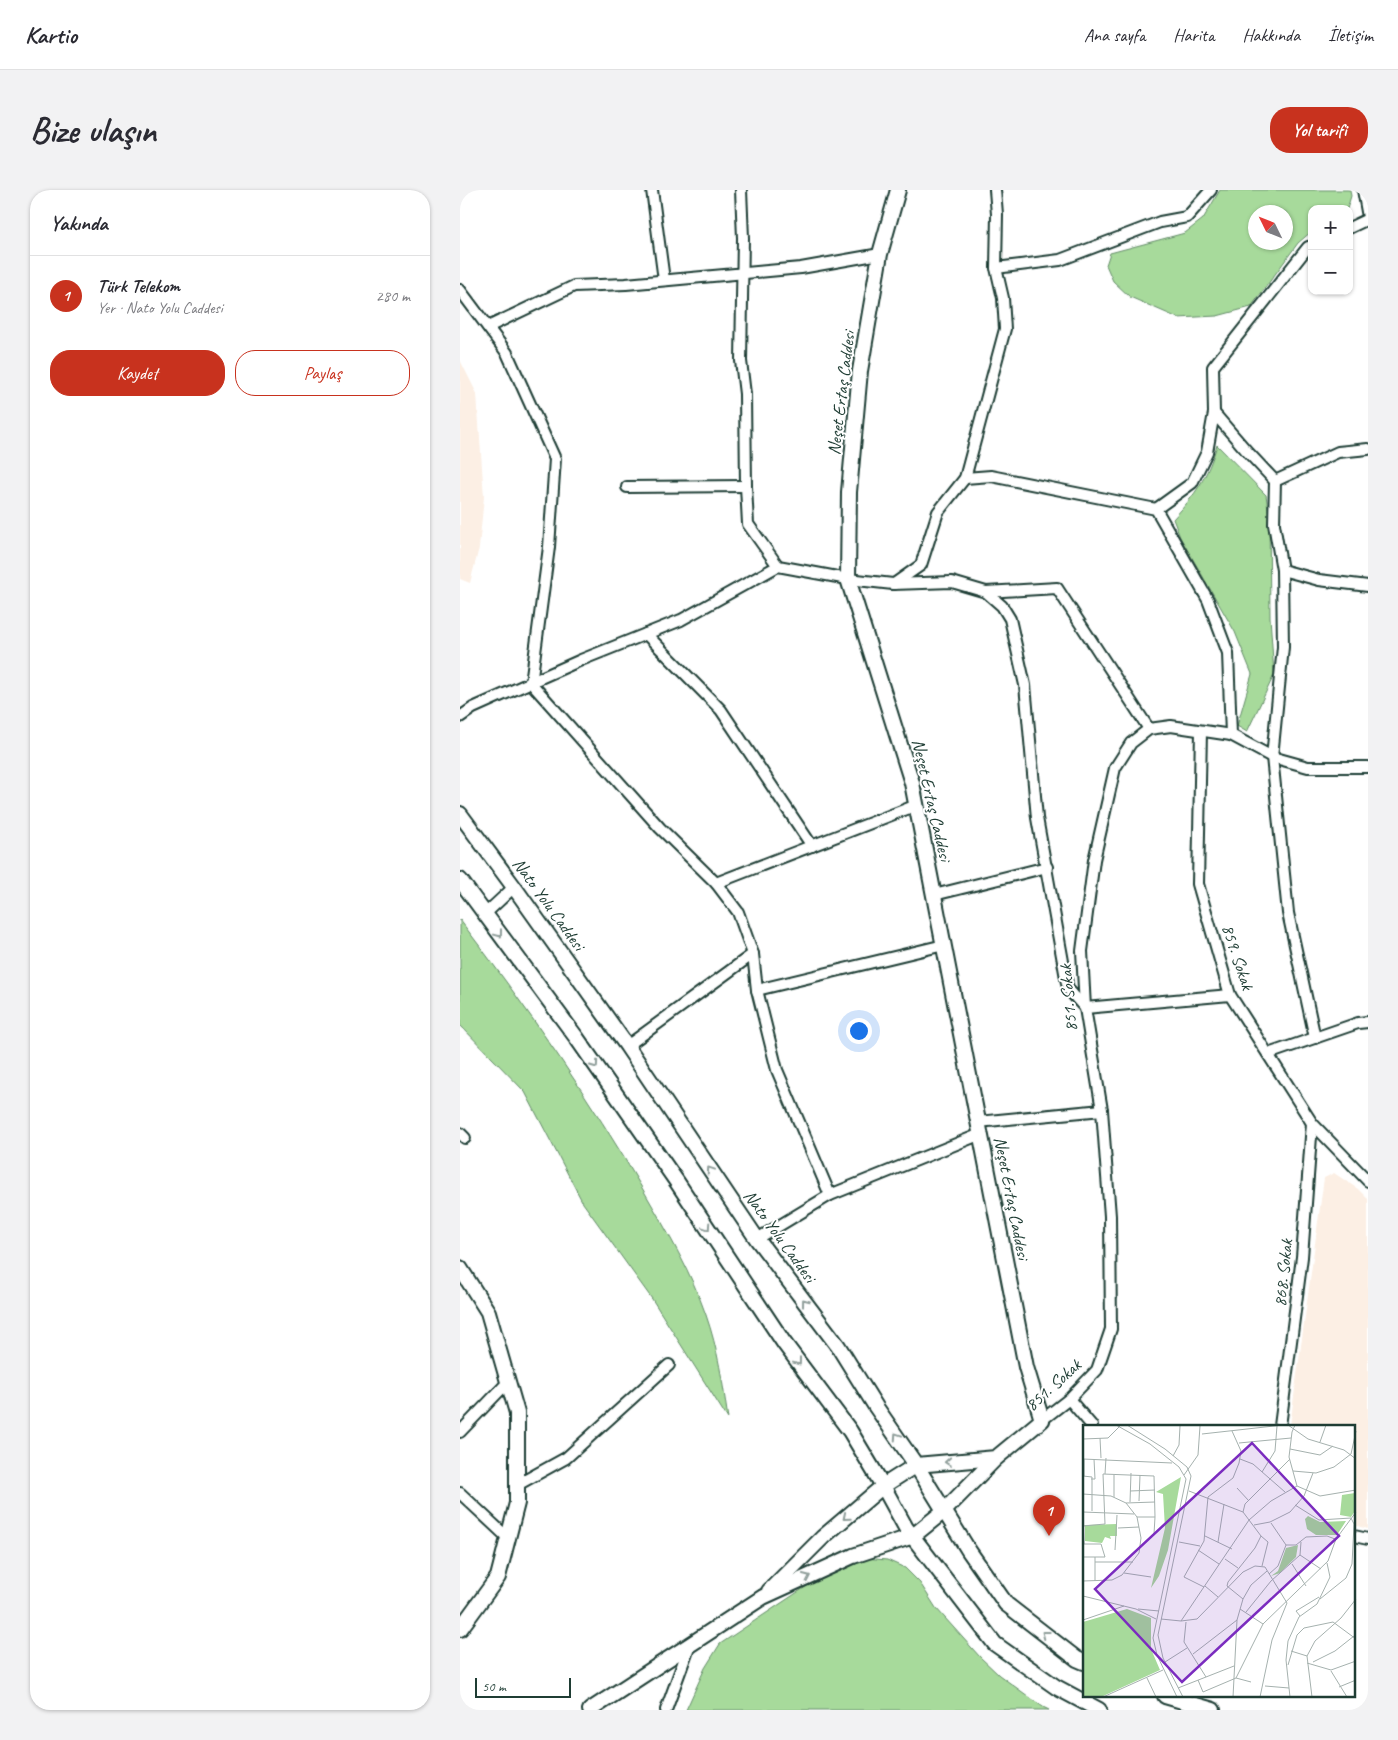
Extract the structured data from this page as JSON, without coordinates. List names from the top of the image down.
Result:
{
  "streets": {
    "main road": ["Neşet Ertaş Caddesi", "Nato Yolu Caddesi", "851. Sokak"],
    "street": ["859. Sokak", "868. Sokak"]
  },
  "crossings": [
    ["Neşet Ertaş Caddesi", "851. Sokak"],
    ["Nato Yolu Caddesi", "851. Sokak"],
    ["859. Sokak", "868. Sokak"]
  ],
  "scale_bar": "50 m",
  "north": "top left",
  "page": {
    "header": "Kartio",
    "nav": [
      "Ana sayfa",
      "Harita",
      "Hakkında",
      "İletişim"
    ],
    "buttons": [
      "Yol tarifi",
      ["Kaydet", "Paylaş"]
    ],
    "title": "Bize ulaşın",
    "heading": "Yakında",
    "map_buttons": ["+", "−"],
    "list": [
      {
        "mark": "1",
        "name": "Türk Telekom",
        "note": "Yer · Nato Yolu Caddesi",
        "value": "280 m"
      }
    ],
    "pins": "1",
    "scale": "50 m"
  }
}
